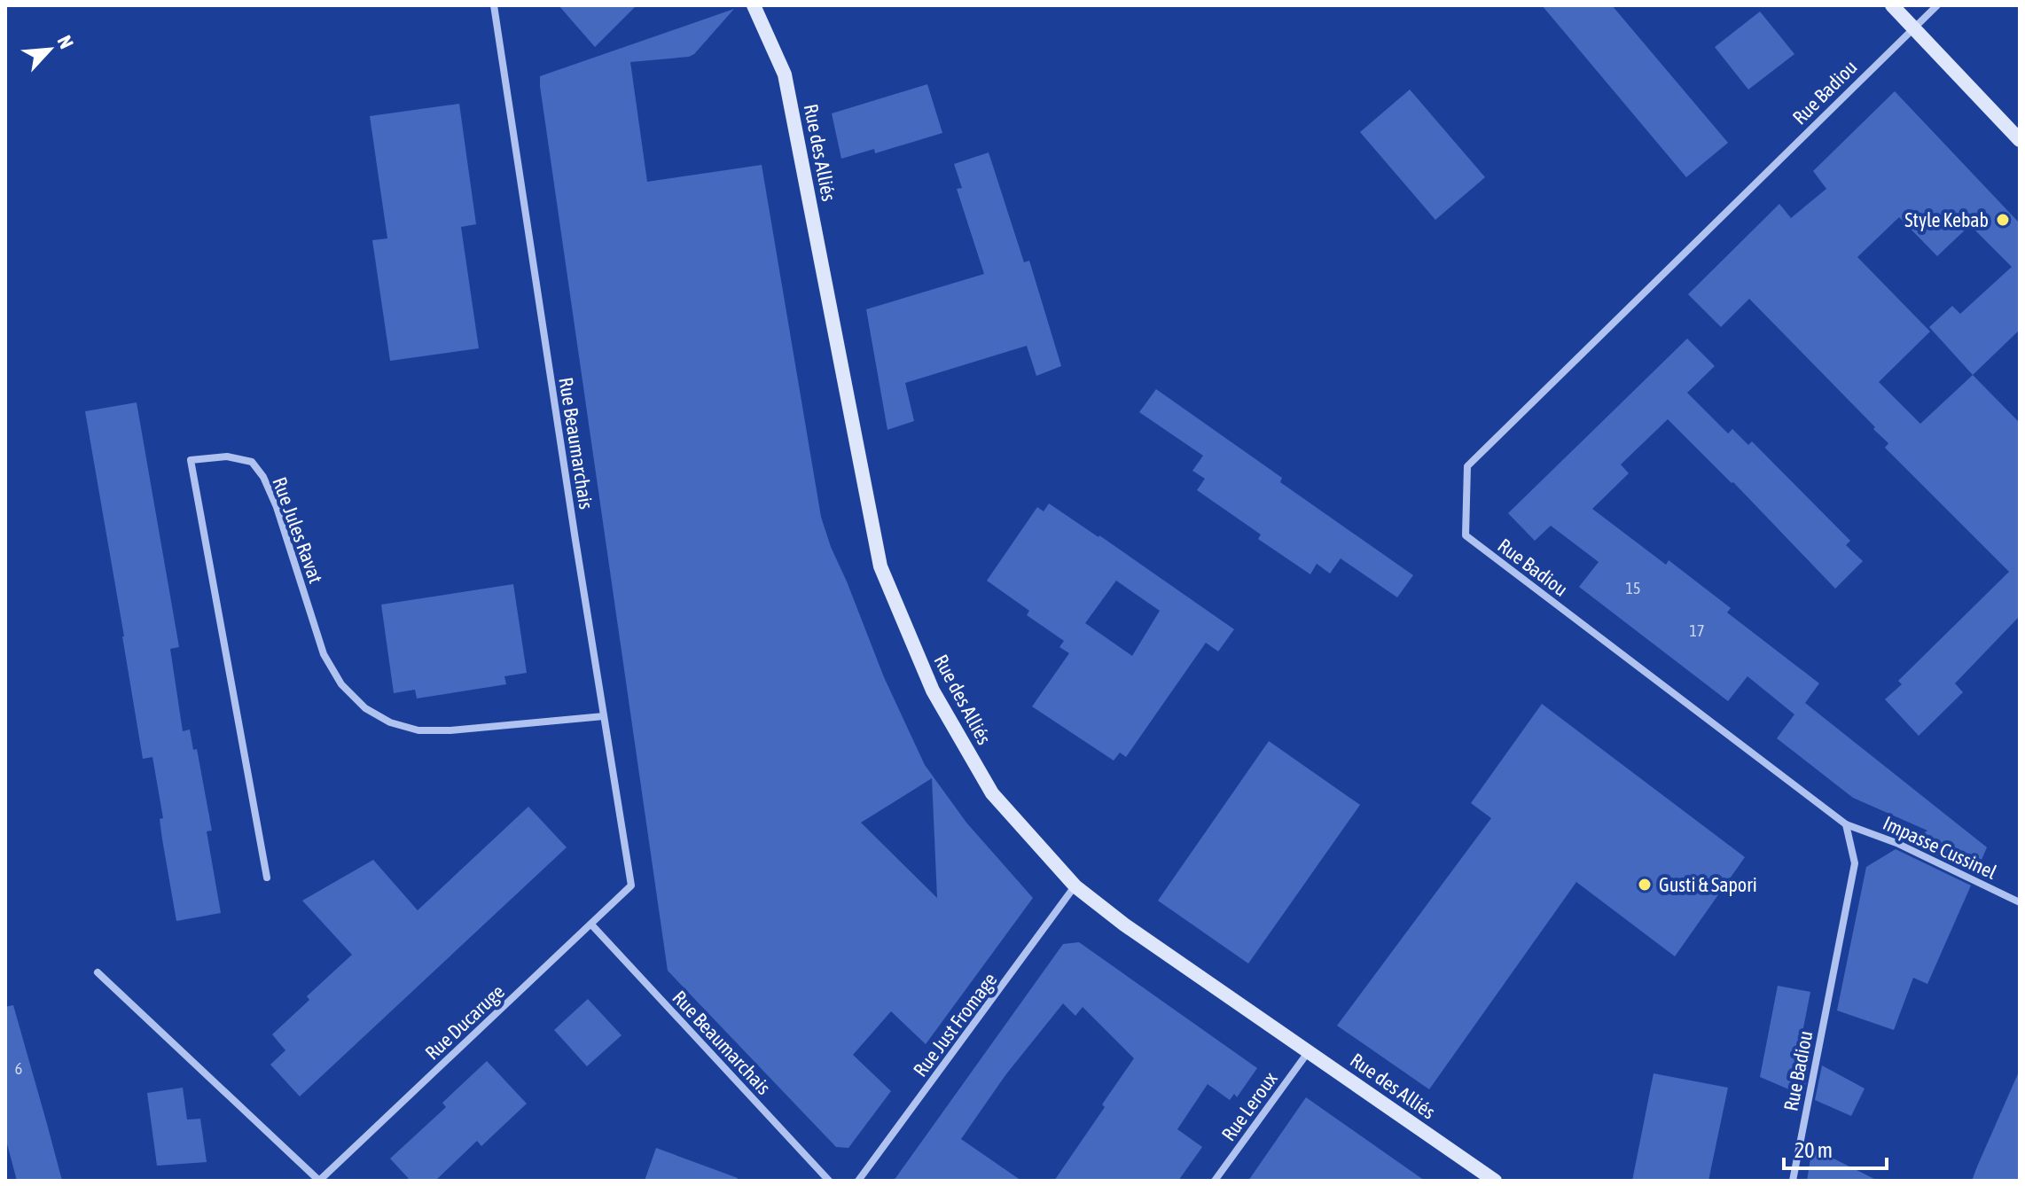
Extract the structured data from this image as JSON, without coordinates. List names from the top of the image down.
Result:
{
  "streets": {
    "street": [
      "Rue Badiou",
      "Rue des Alliés",
      "Rue Beaumarchais",
      "Rue Jules Ravat",
      "Impasse Cussinel",
      "Rue Ducaruge",
      "Rue Just Fromage",
      "Rue Leroux"
    ]
  },
  "crossings": [
    ["Rue Badiou", "Impasse Cussinel"],
    ["Rue des Alliés", "Rue Just Fromage"],
    ["Rue des Alliés", "Rue Leroux"],
    ["Rue Beaumarchais", "Rue Jules Ravat"],
    ["Rue Beaumarchais", "Rue Ducaruge"]
  ],
  "places": ["Style Kebab", "Gusti & Sapori"],
  "house_numbers": ["15", "17", "6"],
  "scale_bar": "20 m",
  "north": "top right"
}
